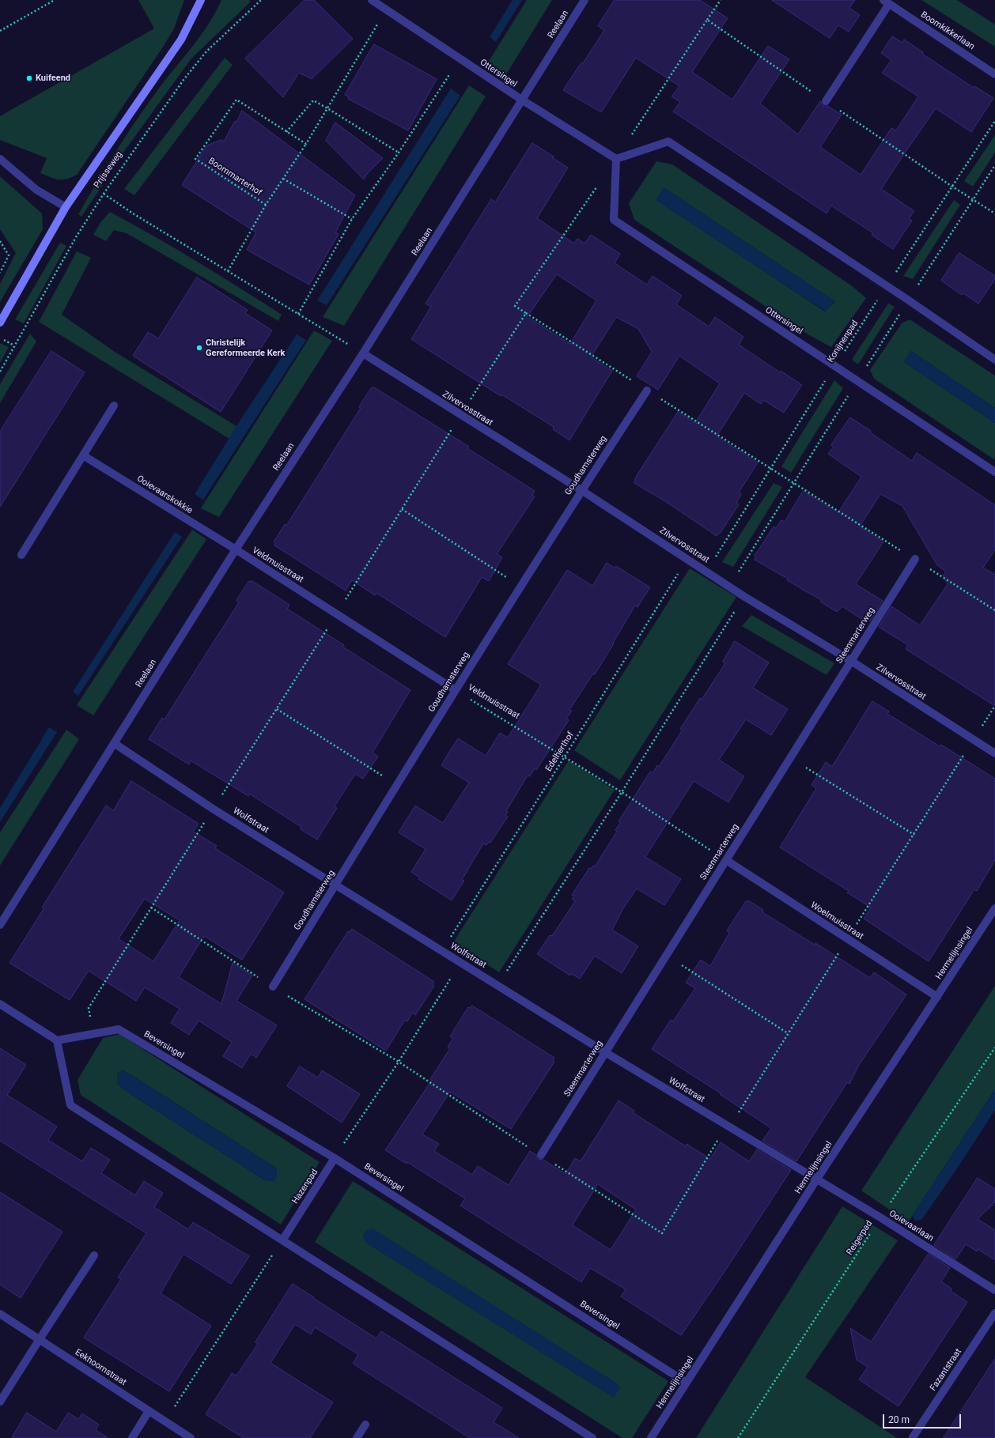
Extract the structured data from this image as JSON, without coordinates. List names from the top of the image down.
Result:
{
  "streets": {
    "street": [
      "Reelaan",
      "Boomkikkerlaan",
      "Ottersingel",
      "Prijsseweg",
      "Zilvervosstraat",
      "Goudhamsterweg",
      "Ooievaarskokkie",
      "Veldmuisstraat",
      "Steenmarterweg",
      "Wolfstraat",
      "Woelmuisstraat",
      "Hermelijnsingel",
      "Beversingel",
      "Hazenpad",
      "Ooievaarlaan",
      "Eekhoornstraat",
      "Fazantstraat"
    ],
    "path": [
      "Boommarterhof",
      "Konijnenpad",
      "Edelherthof",
      "Reigerpad"
    ]
  },
  "crossings": [
    ["Reelaan", "Ottersingel"],
    ["Reelaan", "Zilvervosstraat"],
    ["Reelaan", "Ooievaarskokkie"],
    ["Reelaan", "Veldmuisstraat"],
    ["Reelaan", "Wolfstraat"],
    ["Ottersingel", "Boommarterhof"],
    ["Ottersingel", "Konijnenpad"],
    ["Konijnenpad", "Zilvervosstraat"],
    ["Zilvervosstraat", "Goudhamsterweg"],
    ["Zilvervosstraat", "Steenmarterweg"],
    ["Zilvervosstraat", "Edelherthof"],
    ["Goudhamsterweg", "Veldmuisstraat"],
    ["Goudhamsterweg", "Wolfstraat"],
    ["Ooievaarskokkie", "Veldmuisstraat"],
    ["Veldmuisstraat", "Steenmarterweg"],
    ["Veldmuisstraat", "Edelherthof"],
    ["Veldmuisstraat", "Woelmuisstraat"],
    ["Steenmarterweg", "Wolfstraat"],
    ["Steenmarterweg", "Woelmuisstraat"],
    ["Edelherthof", "Wolfstraat"],
    ["Wolfstraat", "Hermelijnsingel"],
    ["Wolfstraat", "Ooievaarlaan"],
    ["Woelmuisstraat", "Hermelijnsingel"],
    ["Hermelijnsingel", "Beversingel"],
    ["Hermelijnsingel", "Ooievaarlaan"],
    ["Beversingel", "Hazenpad"],
    ["Ooievaarlaan", "Reigerpad"]
  ],
  "places": ["Kuifeend", "Christelijk Gereformeerde Kerk"],
  "scale_bar": "20 m"
}
